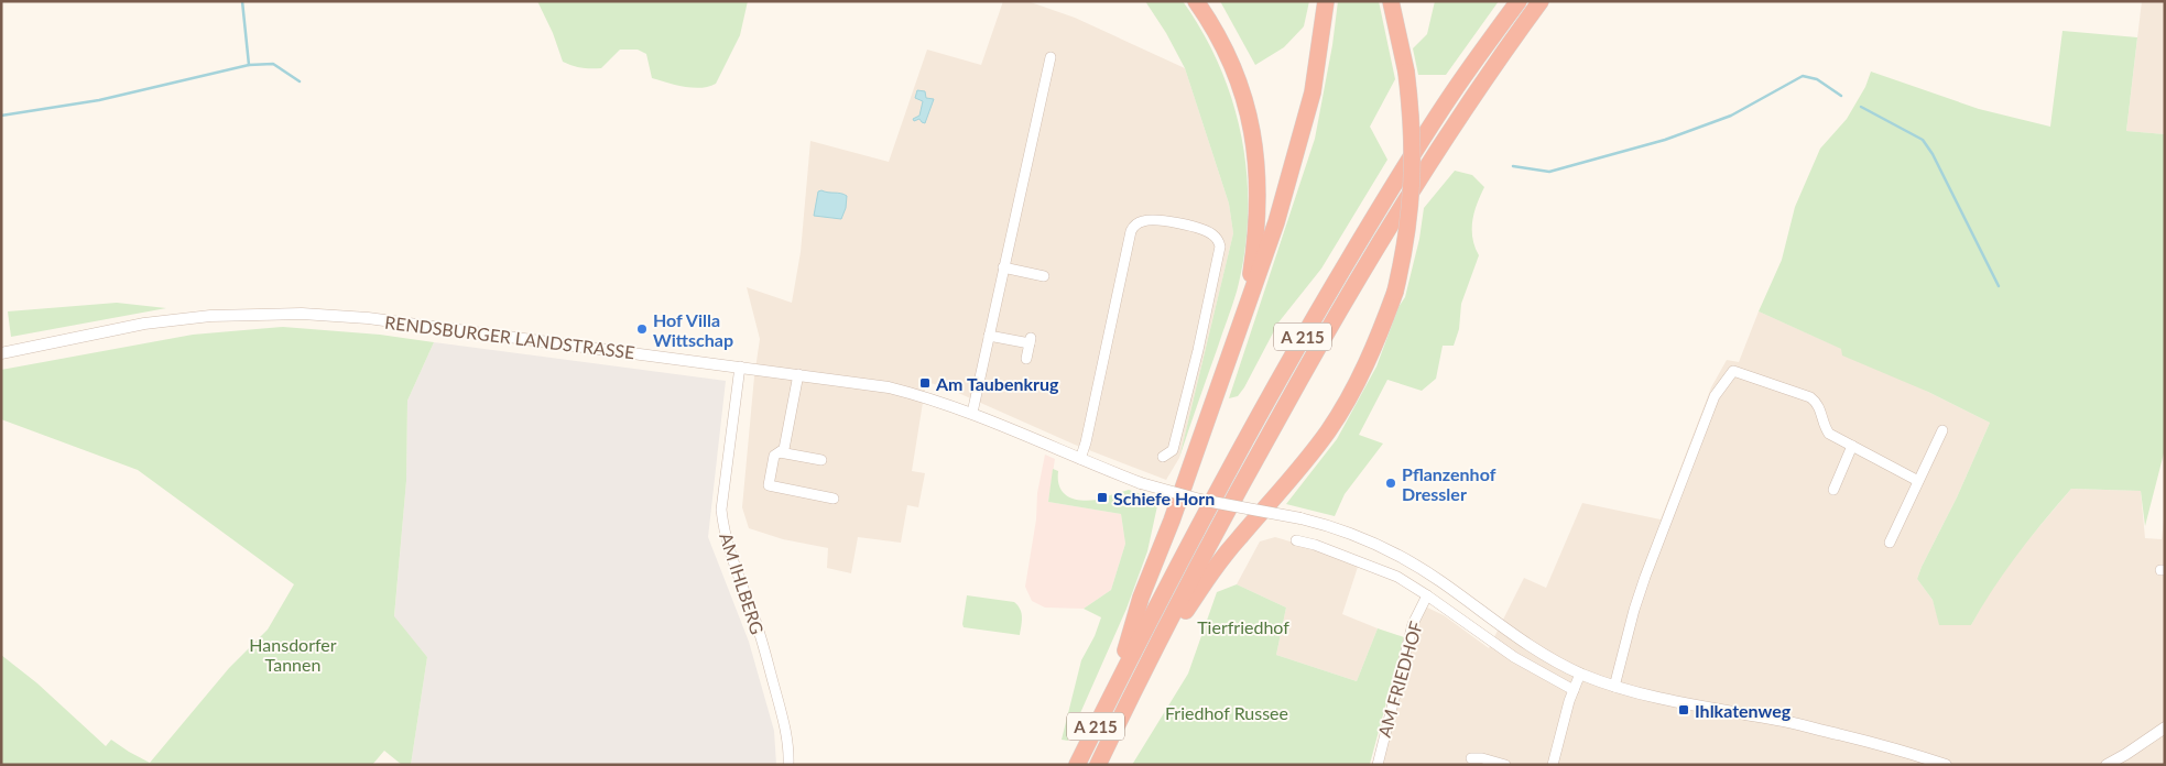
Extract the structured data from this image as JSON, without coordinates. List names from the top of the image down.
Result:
{
  "streets": {
    "highway": ["A 215"],
    "street": ["RENDSBURGER LANDSTRASSE", "AM IHLBERG", "AM FRIEDHOF"]
  },
  "crossings": [
    ["RENDSBURGER LANDSTRASSE", "AM IHLBERG"]
  ],
  "parks": ["Tierfriedhof", "Hansdorfer Tannen", "Friedhof Russee"],
  "places": {
    "other": ["Hof Villa Wittschap", "Pflanzenhof Dressler"],
    "transit": ["Am Taubenkrug", "Schiefe Horn", "Ihlkatenweg"]
  }
}
